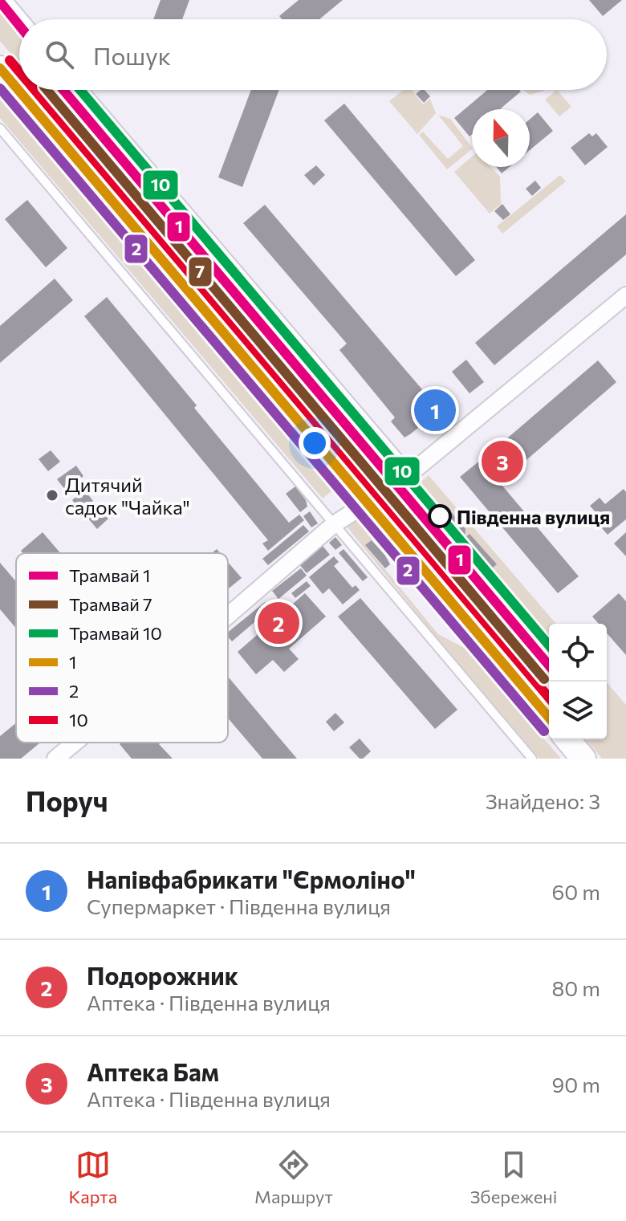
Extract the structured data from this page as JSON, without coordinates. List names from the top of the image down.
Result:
{
  "places": ["Дитячий садок \"Чайка\"", "Південна вулиця"],
  "lines": [
    "tram line 1",
    "transit line 10",
    "transit line 1",
    "transit line 2",
    "tram line 7",
    "tram line 10"
  ],
  "legend": [
    "Трамвай 1",
    "Трамвай 7",
    "Трамвай 10",
    "1",
    "2",
    "10"
  ],
  "north": "top",
  "page": {
    "search": "Пошук",
    "pins": ["1", "3", "2"],
    "heading": ["Поруч", "Знайдено: 3"],
    "list": [
      {
        "mark": "1",
        "name": "Напівфабрикати \"Єрмоліно\"",
        "note": "Супермаркет · Південна вулиця",
        "value": "60 m"
      },
      {
        "mark": "2",
        "name": "Подорожник",
        "note": "Аптека · Південна вулиця",
        "value": "80 m"
      },
      {
        "mark": "3",
        "name": "Аптека Бам",
        "note": "Аптека · Південна вулиця",
        "value": "90 m"
      }
    ],
    "nav": ["Карта", "Маршрут", "Збережені"]
  }
}
